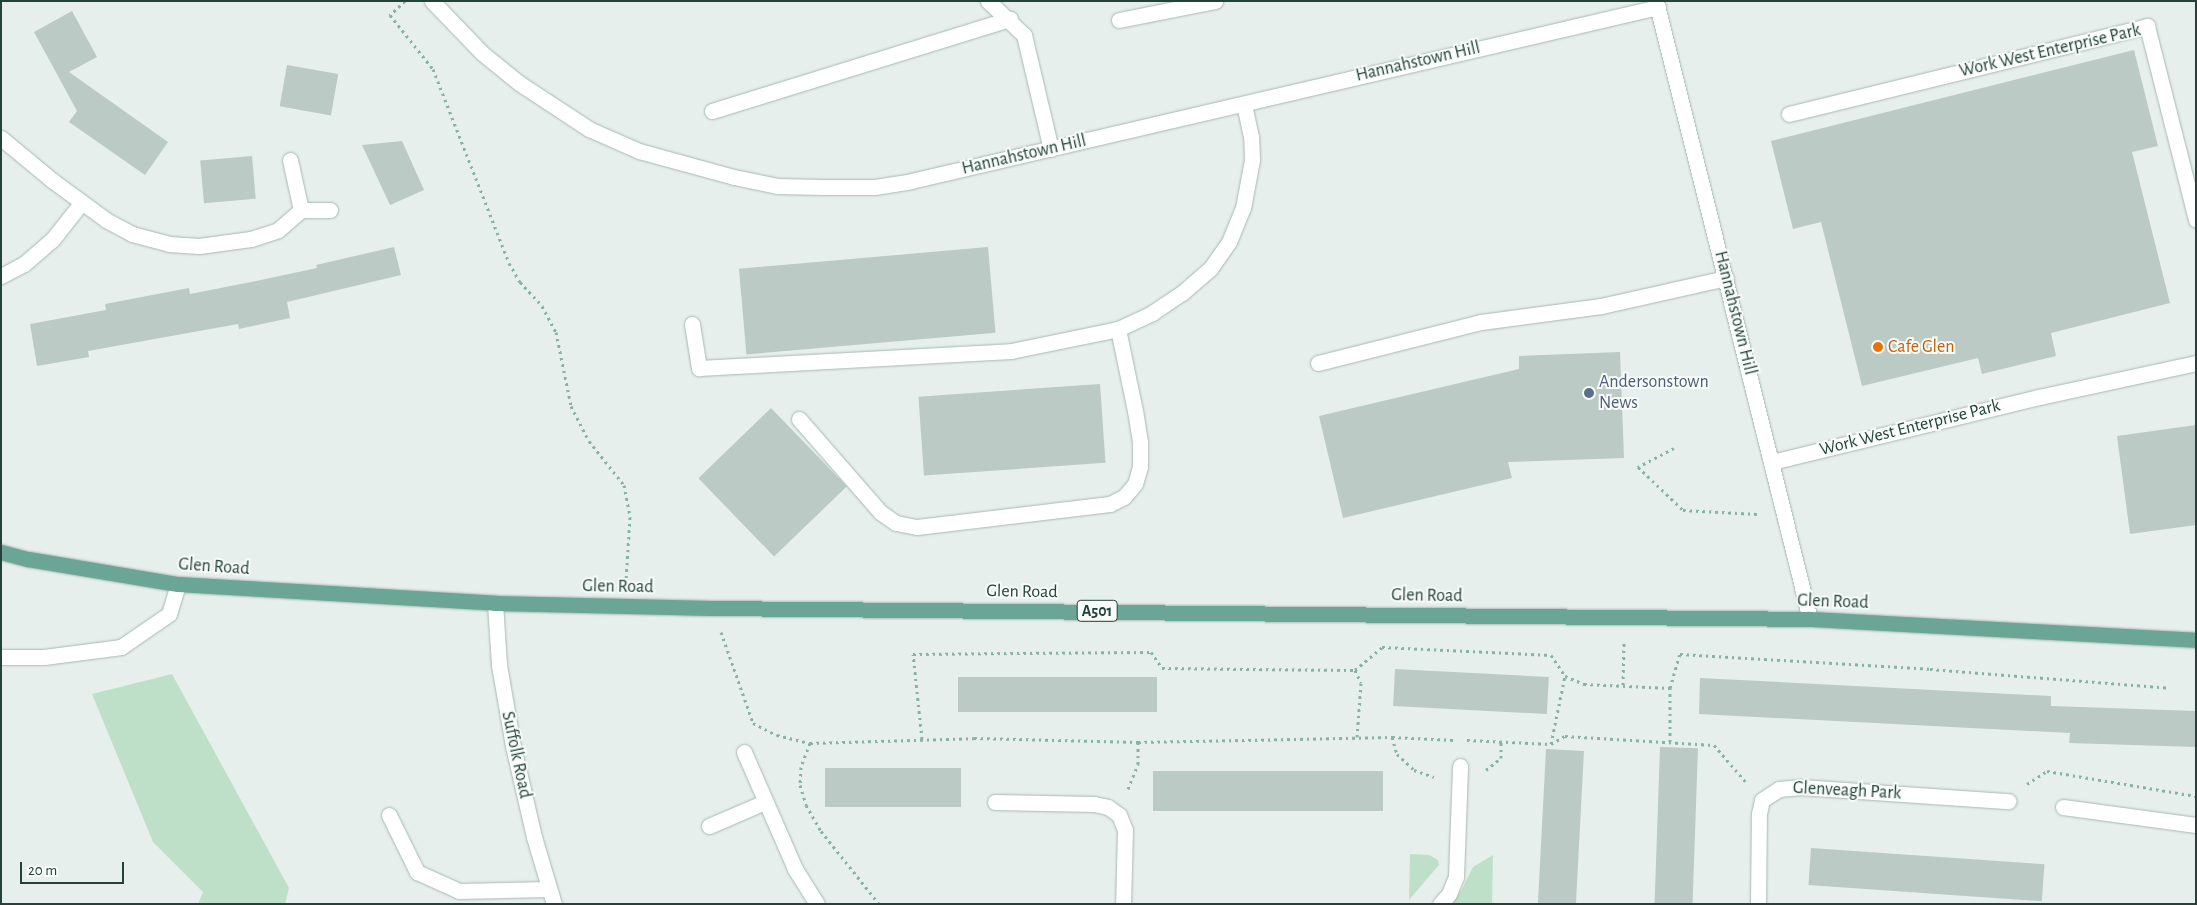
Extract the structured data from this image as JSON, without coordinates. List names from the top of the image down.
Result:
{
  "streets": {
    "main road": ["Glen Road", "A501"],
    "street": [
      "Work West Enterprise Park",
      "Hannahstown Hill",
      "Suffolk Road",
      "Glenveagh Park"
    ]
  },
  "crossings": [
    ["Work West Enterprise Park", "Hannahstown Hill"],
    ["Hannahstown Hill", "Glen Road"],
    ["Glen Road", "Suffolk Road"]
  ],
  "places": ["Cafe Glen", "Andersonstown News"],
  "scale_bar": "20 m"
}
